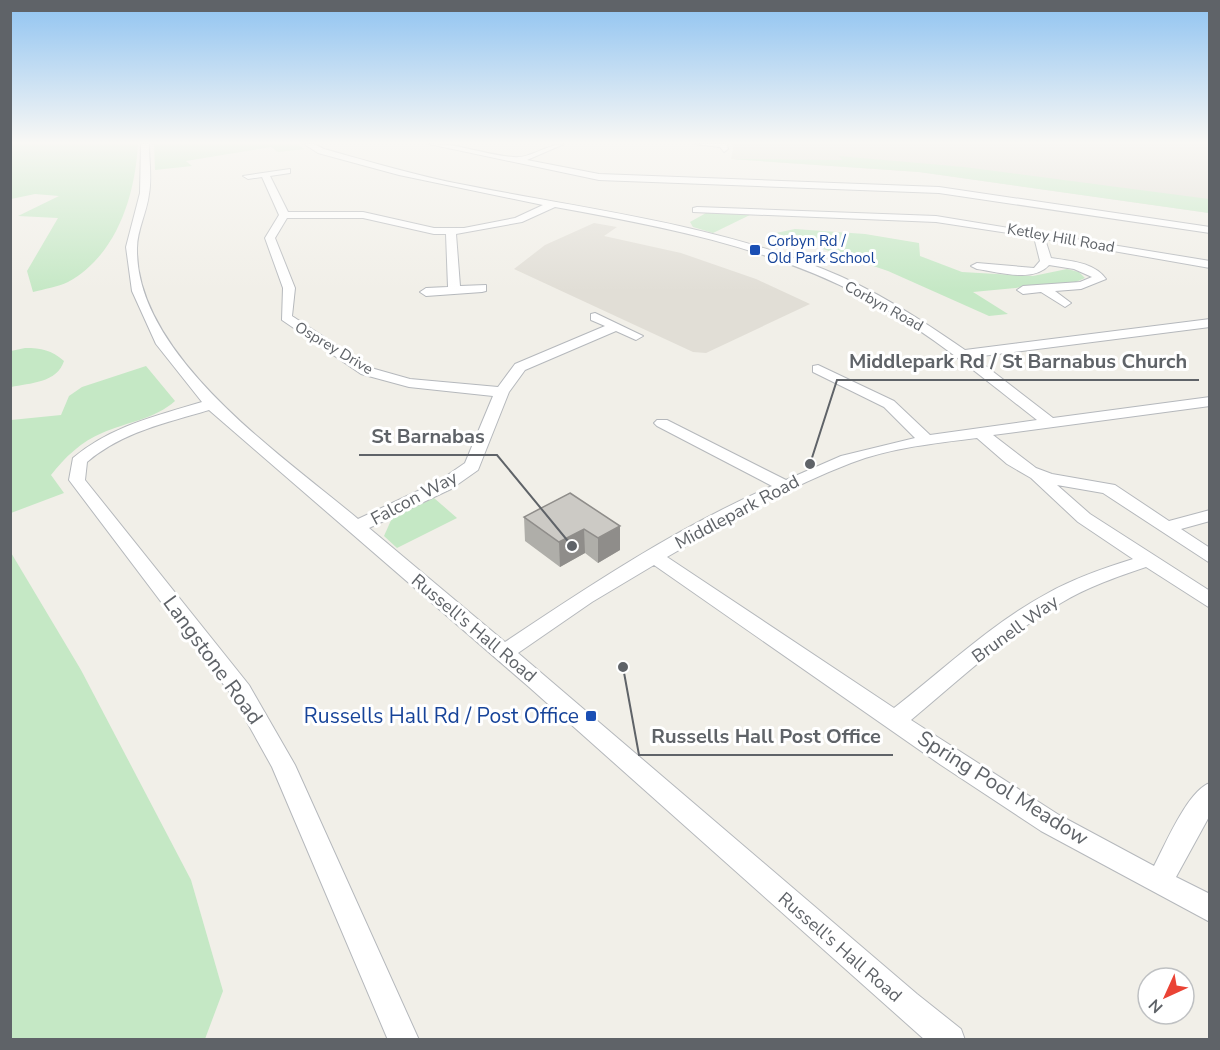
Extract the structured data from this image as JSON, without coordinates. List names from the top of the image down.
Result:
{
  "streets": {
    "street": [
      "Ketley Hill Road",
      "Corbyn Road",
      "Osprey Drive",
      "Falcon Way",
      "Middlepark Road",
      "Russell's Hall Road",
      "Brunell Way",
      "Langstone Road",
      "Spring Pool Meadow"
    ]
  },
  "crossings": [
    ["Corbyn Road", "Middlepark Road"],
    ["Osprey Drive", "Falcon Way"],
    ["Falcon Way", "Russell's Hall Road"],
    ["Middlepark Road", "Russell's Hall Road"],
    ["Middlepark Road", "Spring Pool Meadow"],
    ["Russell's Hall Road", "Langstone Road"],
    ["Brunell Way", "Spring Pool Meadow"]
  ],
  "places": {
    "transit": ["Corbyn Rd / Old Park School", "Russells Hall Rd / Post Office"],
    "other": ["Middlepark Rd / St Barnabus Church", "St Barnabas", "Russells Hall Post Office"]
  },
  "north": "bottom left"
}
